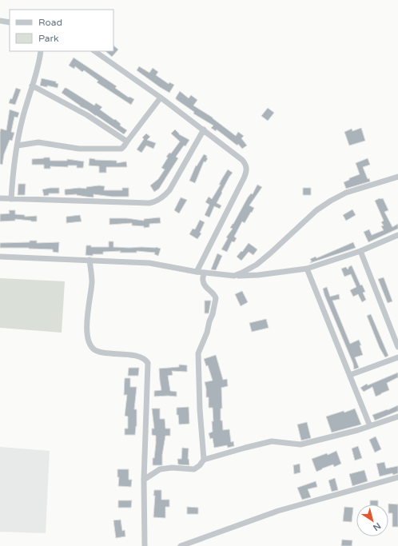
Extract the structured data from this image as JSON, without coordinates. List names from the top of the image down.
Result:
{
  "legend": ["Road", "Park"],
  "north": "bottom right"
}
